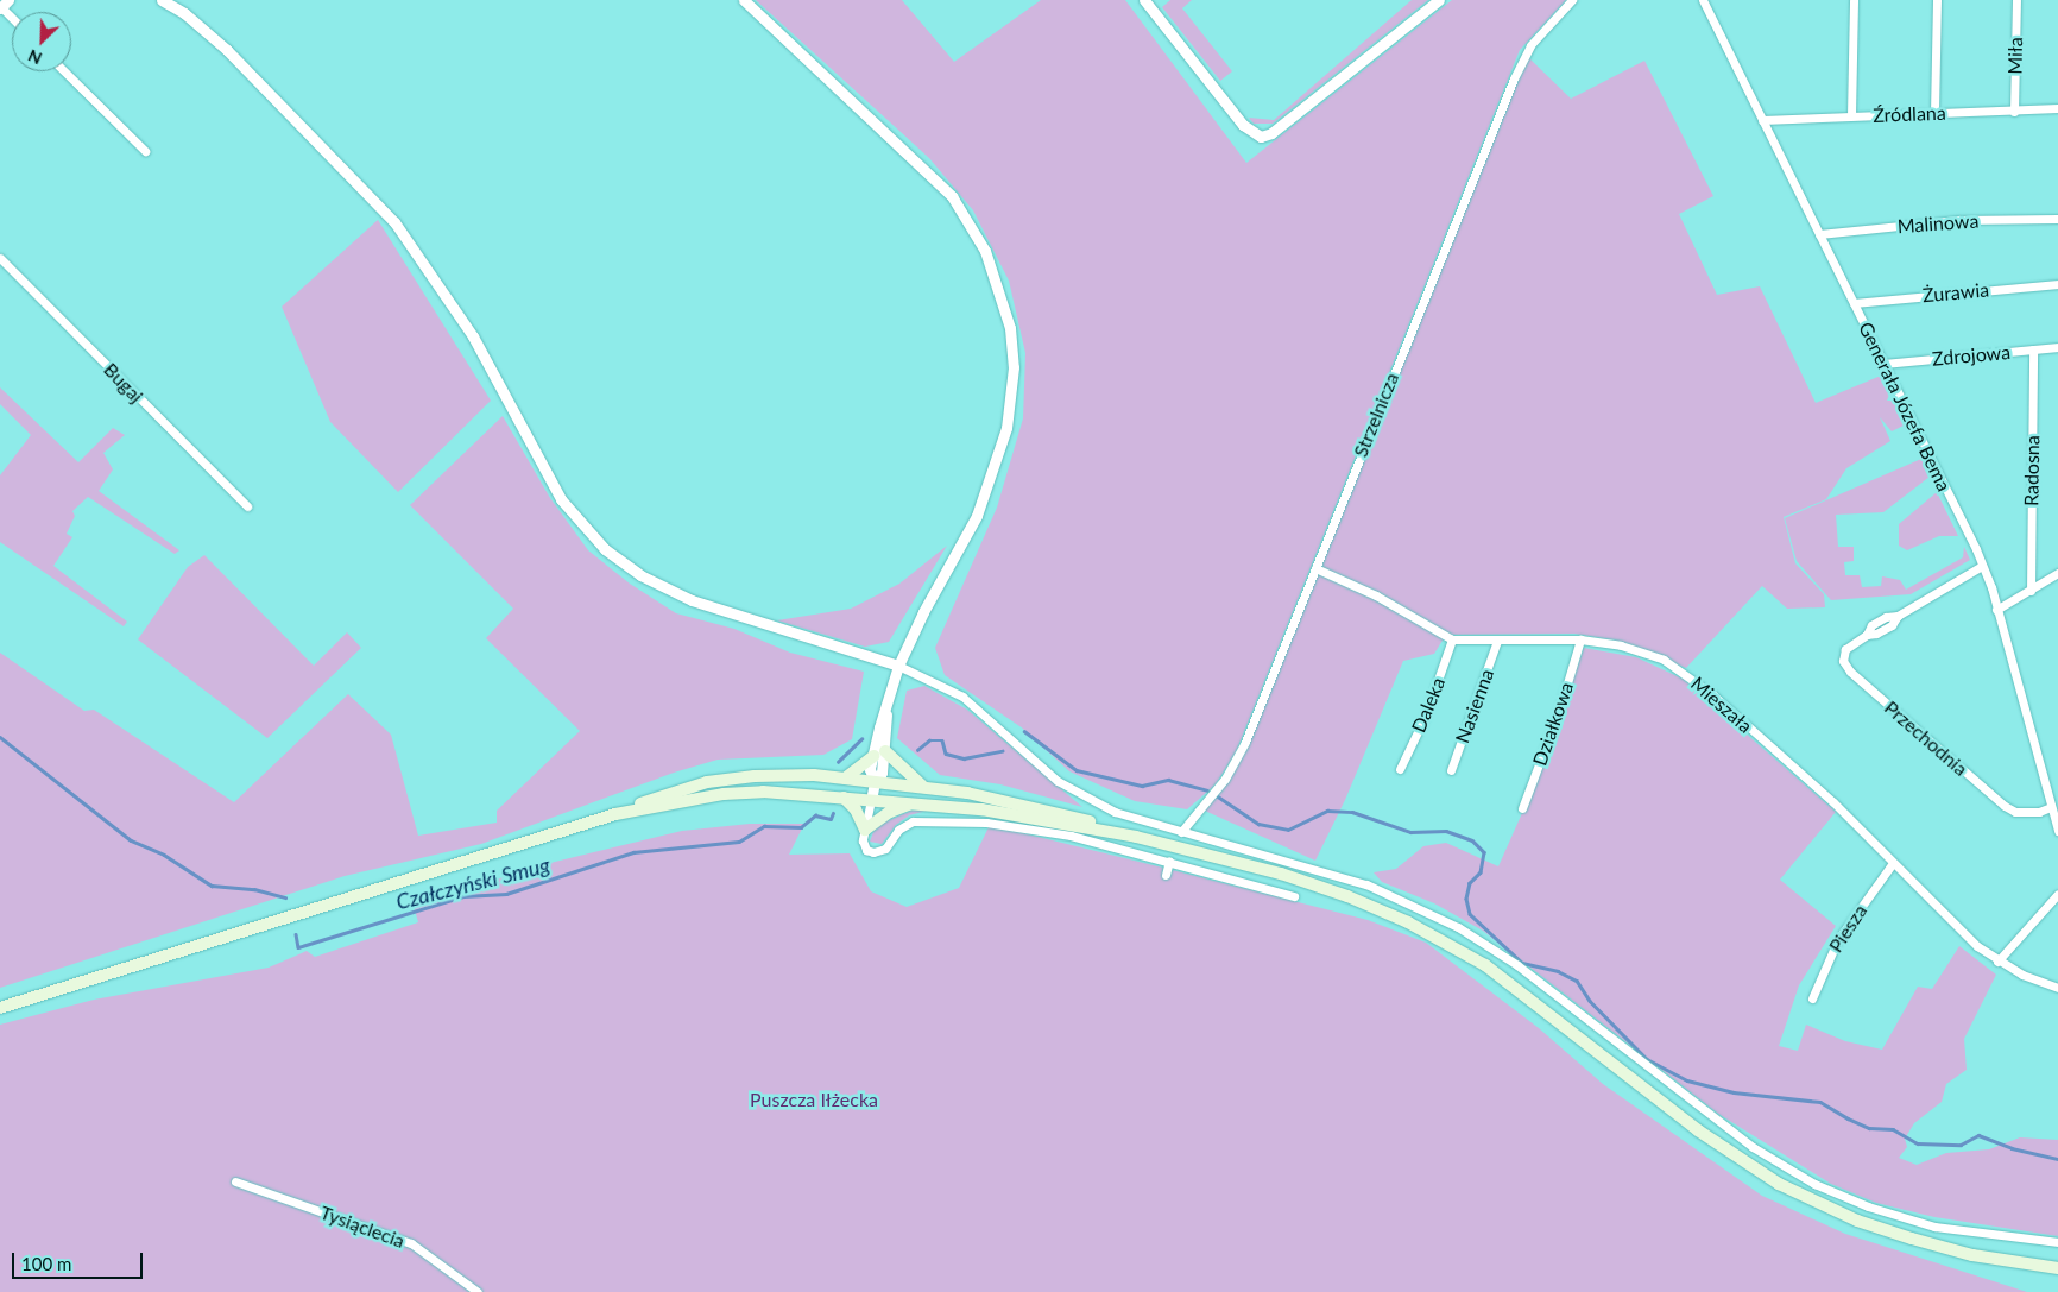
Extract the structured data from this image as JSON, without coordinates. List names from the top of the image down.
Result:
{
  "streets": {
    "street": [
      "Miła",
      "Źródlana",
      "Malinowa",
      "Żurawia",
      "Zdrojowa",
      "Bugaj",
      "Generała Józefa Bema",
      "Strzelnicza",
      "Radosna",
      "Daleka",
      "Mieszała",
      "Nasienna",
      "Działkowa",
      "Przechodnia",
      "Piesza",
      "Tysiąclecia"
    ]
  },
  "crossings": [
    ["Miła", "Źródlana"],
    ["Źródlana", "Generała Józefa Bema"],
    ["Malinowa", "Generała Józefa Bema"],
    ["Żurawia", "Generała Józefa Bema"],
    ["Zdrojowa", "Generała Józefa Bema"],
    ["Zdrojowa", "Radosna"],
    ["Generała Józefa Bema", "Przechodnia"],
    ["Strzelnicza", "Mieszała"],
    ["Daleka", "Mieszała"],
    ["Mieszała", "Nasienna"],
    ["Mieszała", "Działkowa"],
    ["Mieszała", "Piesza"]
  ],
  "water": ["Czałczyński Smug"],
  "parks": ["Puszcza Iłżecka"],
  "scale_bar": "100 m",
  "north": "bottom left"
}
